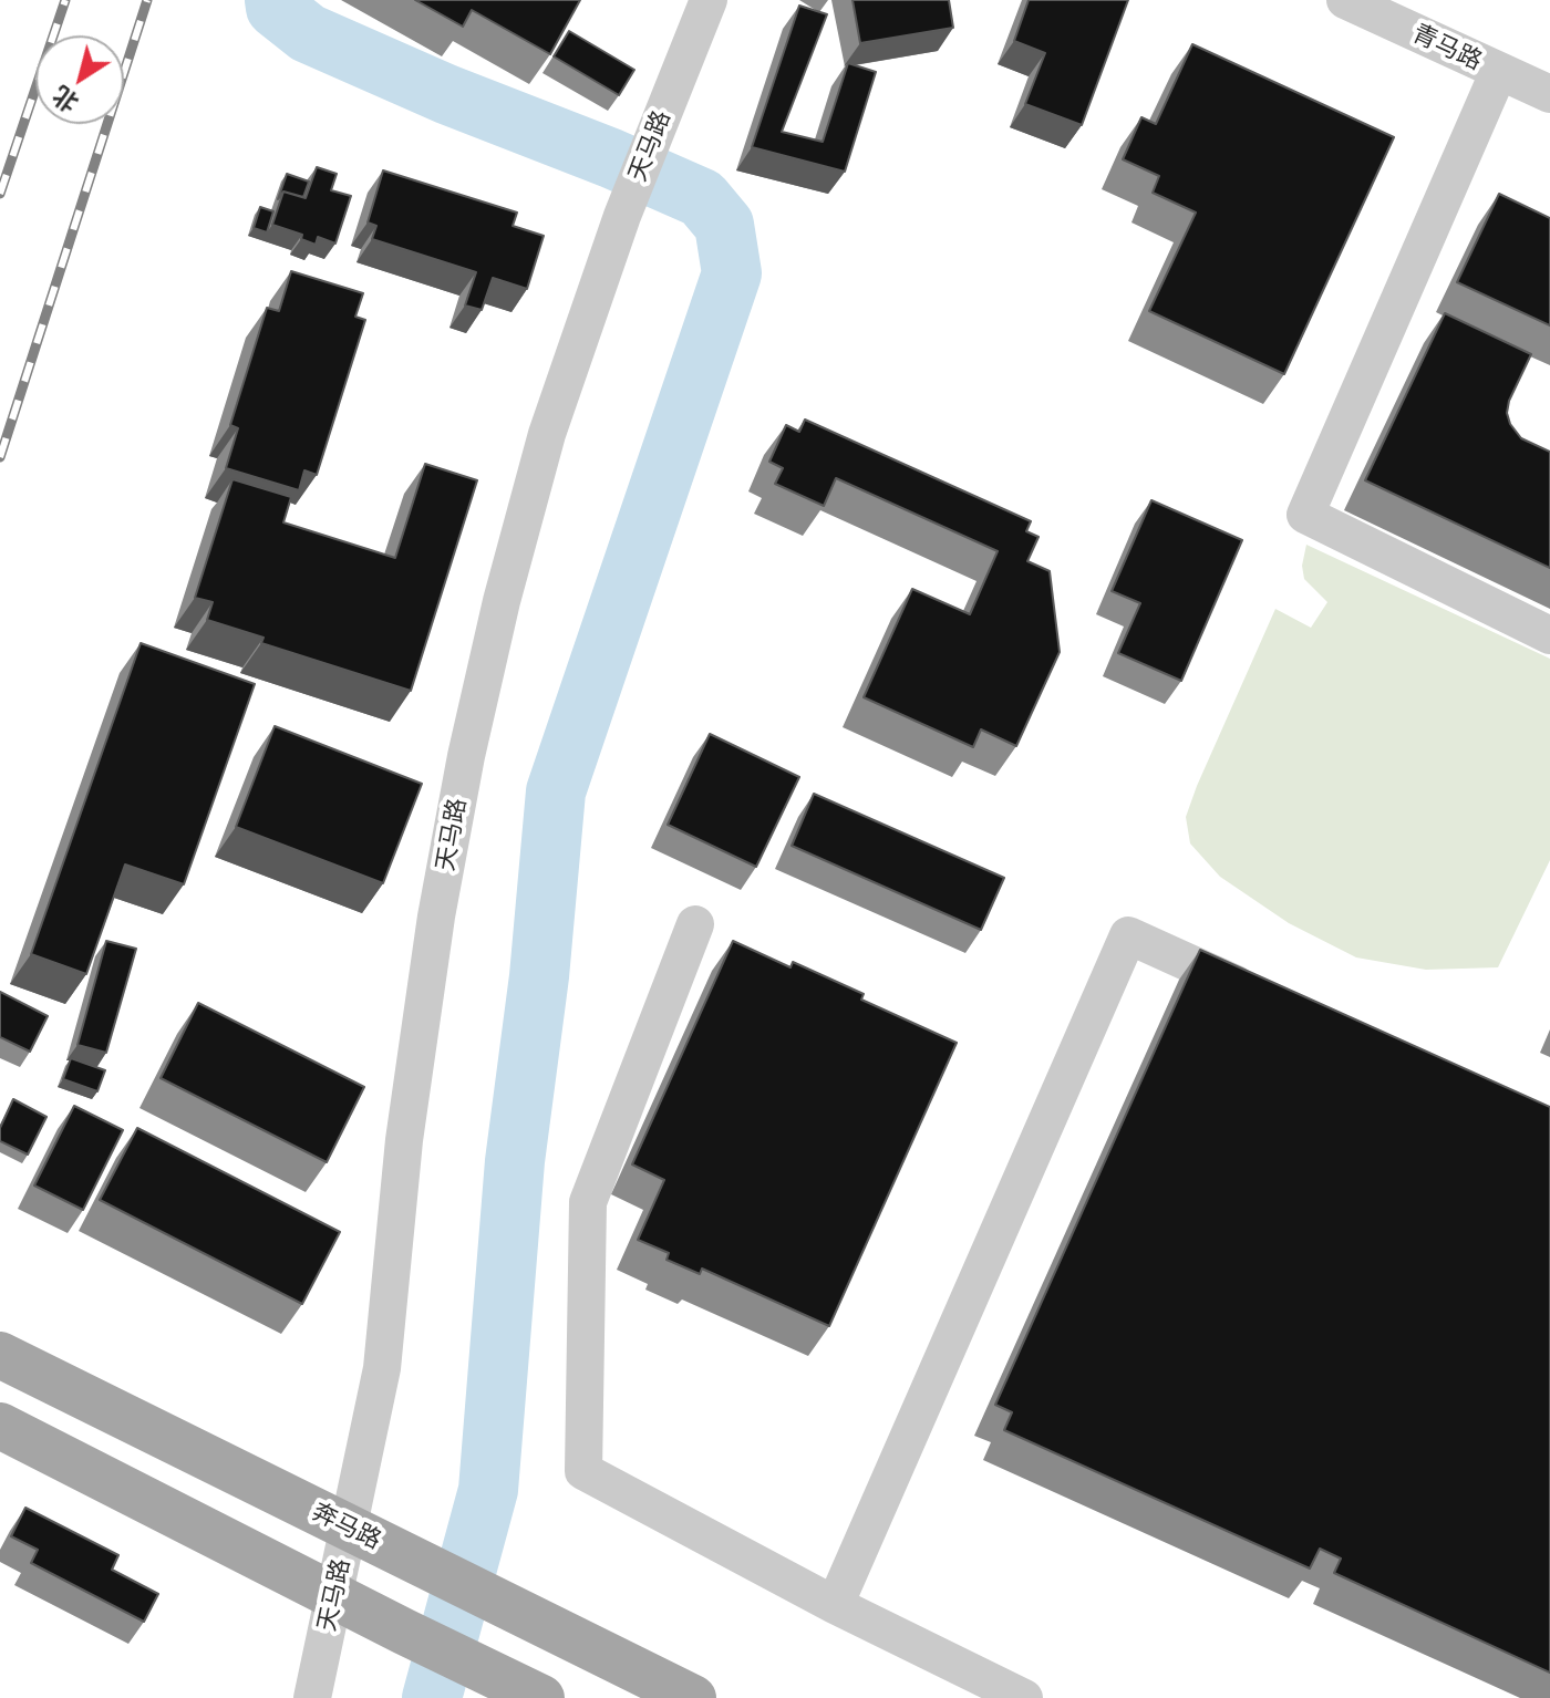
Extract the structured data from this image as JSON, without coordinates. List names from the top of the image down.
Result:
{
  "streets": {
    "main road": ["奔马路"],
    "street": ["青马路", "天马路"]
  },
  "crossings": [
    ["天马路", "奔马路"]
  ],
  "north": "bottom left"
}
